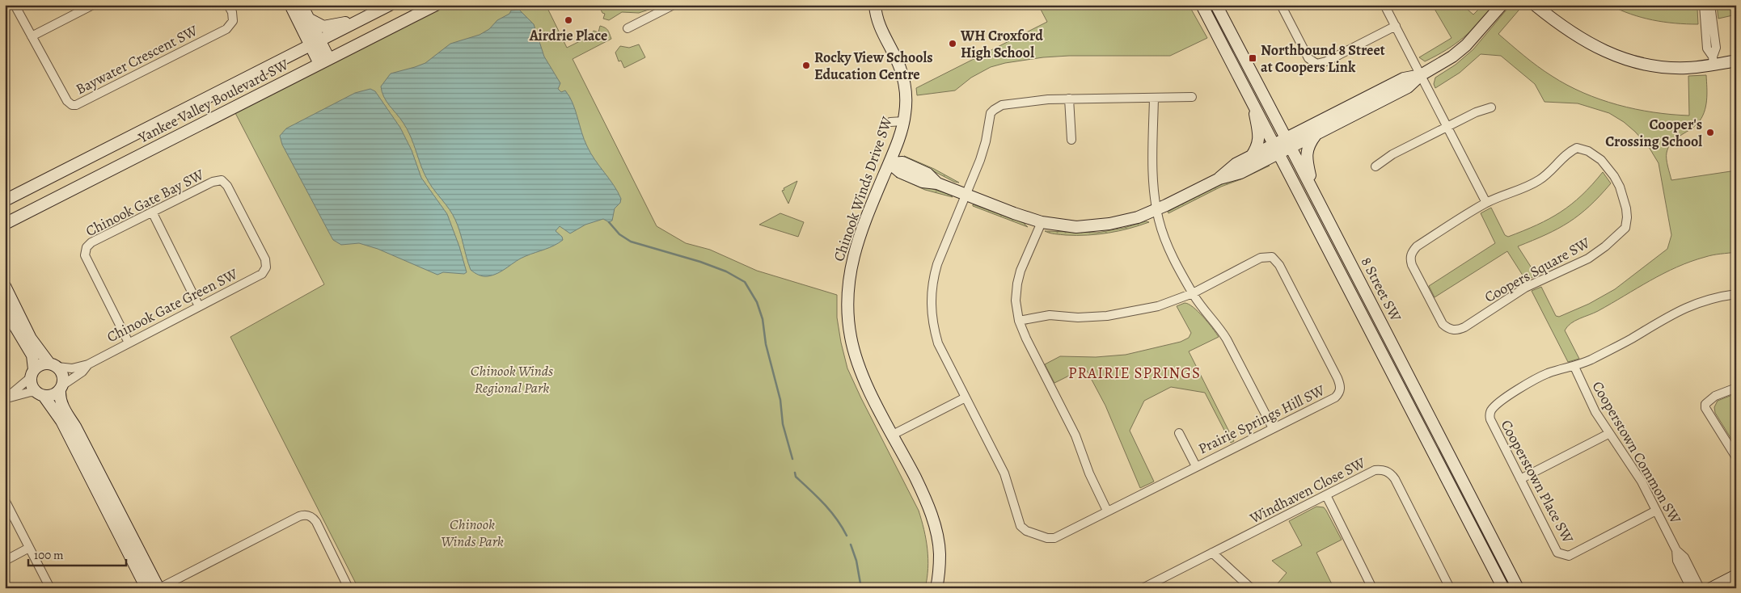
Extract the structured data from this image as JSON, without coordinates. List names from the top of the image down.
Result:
{
  "streets": {
    "street": [
      "Baywater Crescent SW",
      "Yankee Valley Boulevard SW",
      "Chinook Winds Drive SW",
      "Chinook Gate Bay SW",
      "Coopers Square SW",
      "8 Street SW",
      "Chinook Gate Green SW",
      "Prairie Springs Hill SW",
      "Cooperstown Common SW",
      "Cooperstown Place SW",
      "Windhaven Close SW"
    ]
  },
  "crossings": [
    ["Chinook Gate Bay SW", "Chinook Gate Green SW"],
    ["Cooperstown Common SW", "Cooperstown Place SW"]
  ],
  "districts": ["PRAIRIE SPRINGS"],
  "parks": ["Chinook Winds Regional Park", "Chinook Winds Park"],
  "places": {
    "other": [
      "Airdrie Place",
      "WH Croxford High School",
      "Rocky View Schools Education Centre",
      "Cooper's Crossing School"
    ],
    "transit": ["Northbound 8 Street at Coopers Link"]
  },
  "scale_bar": "100 m"
}
